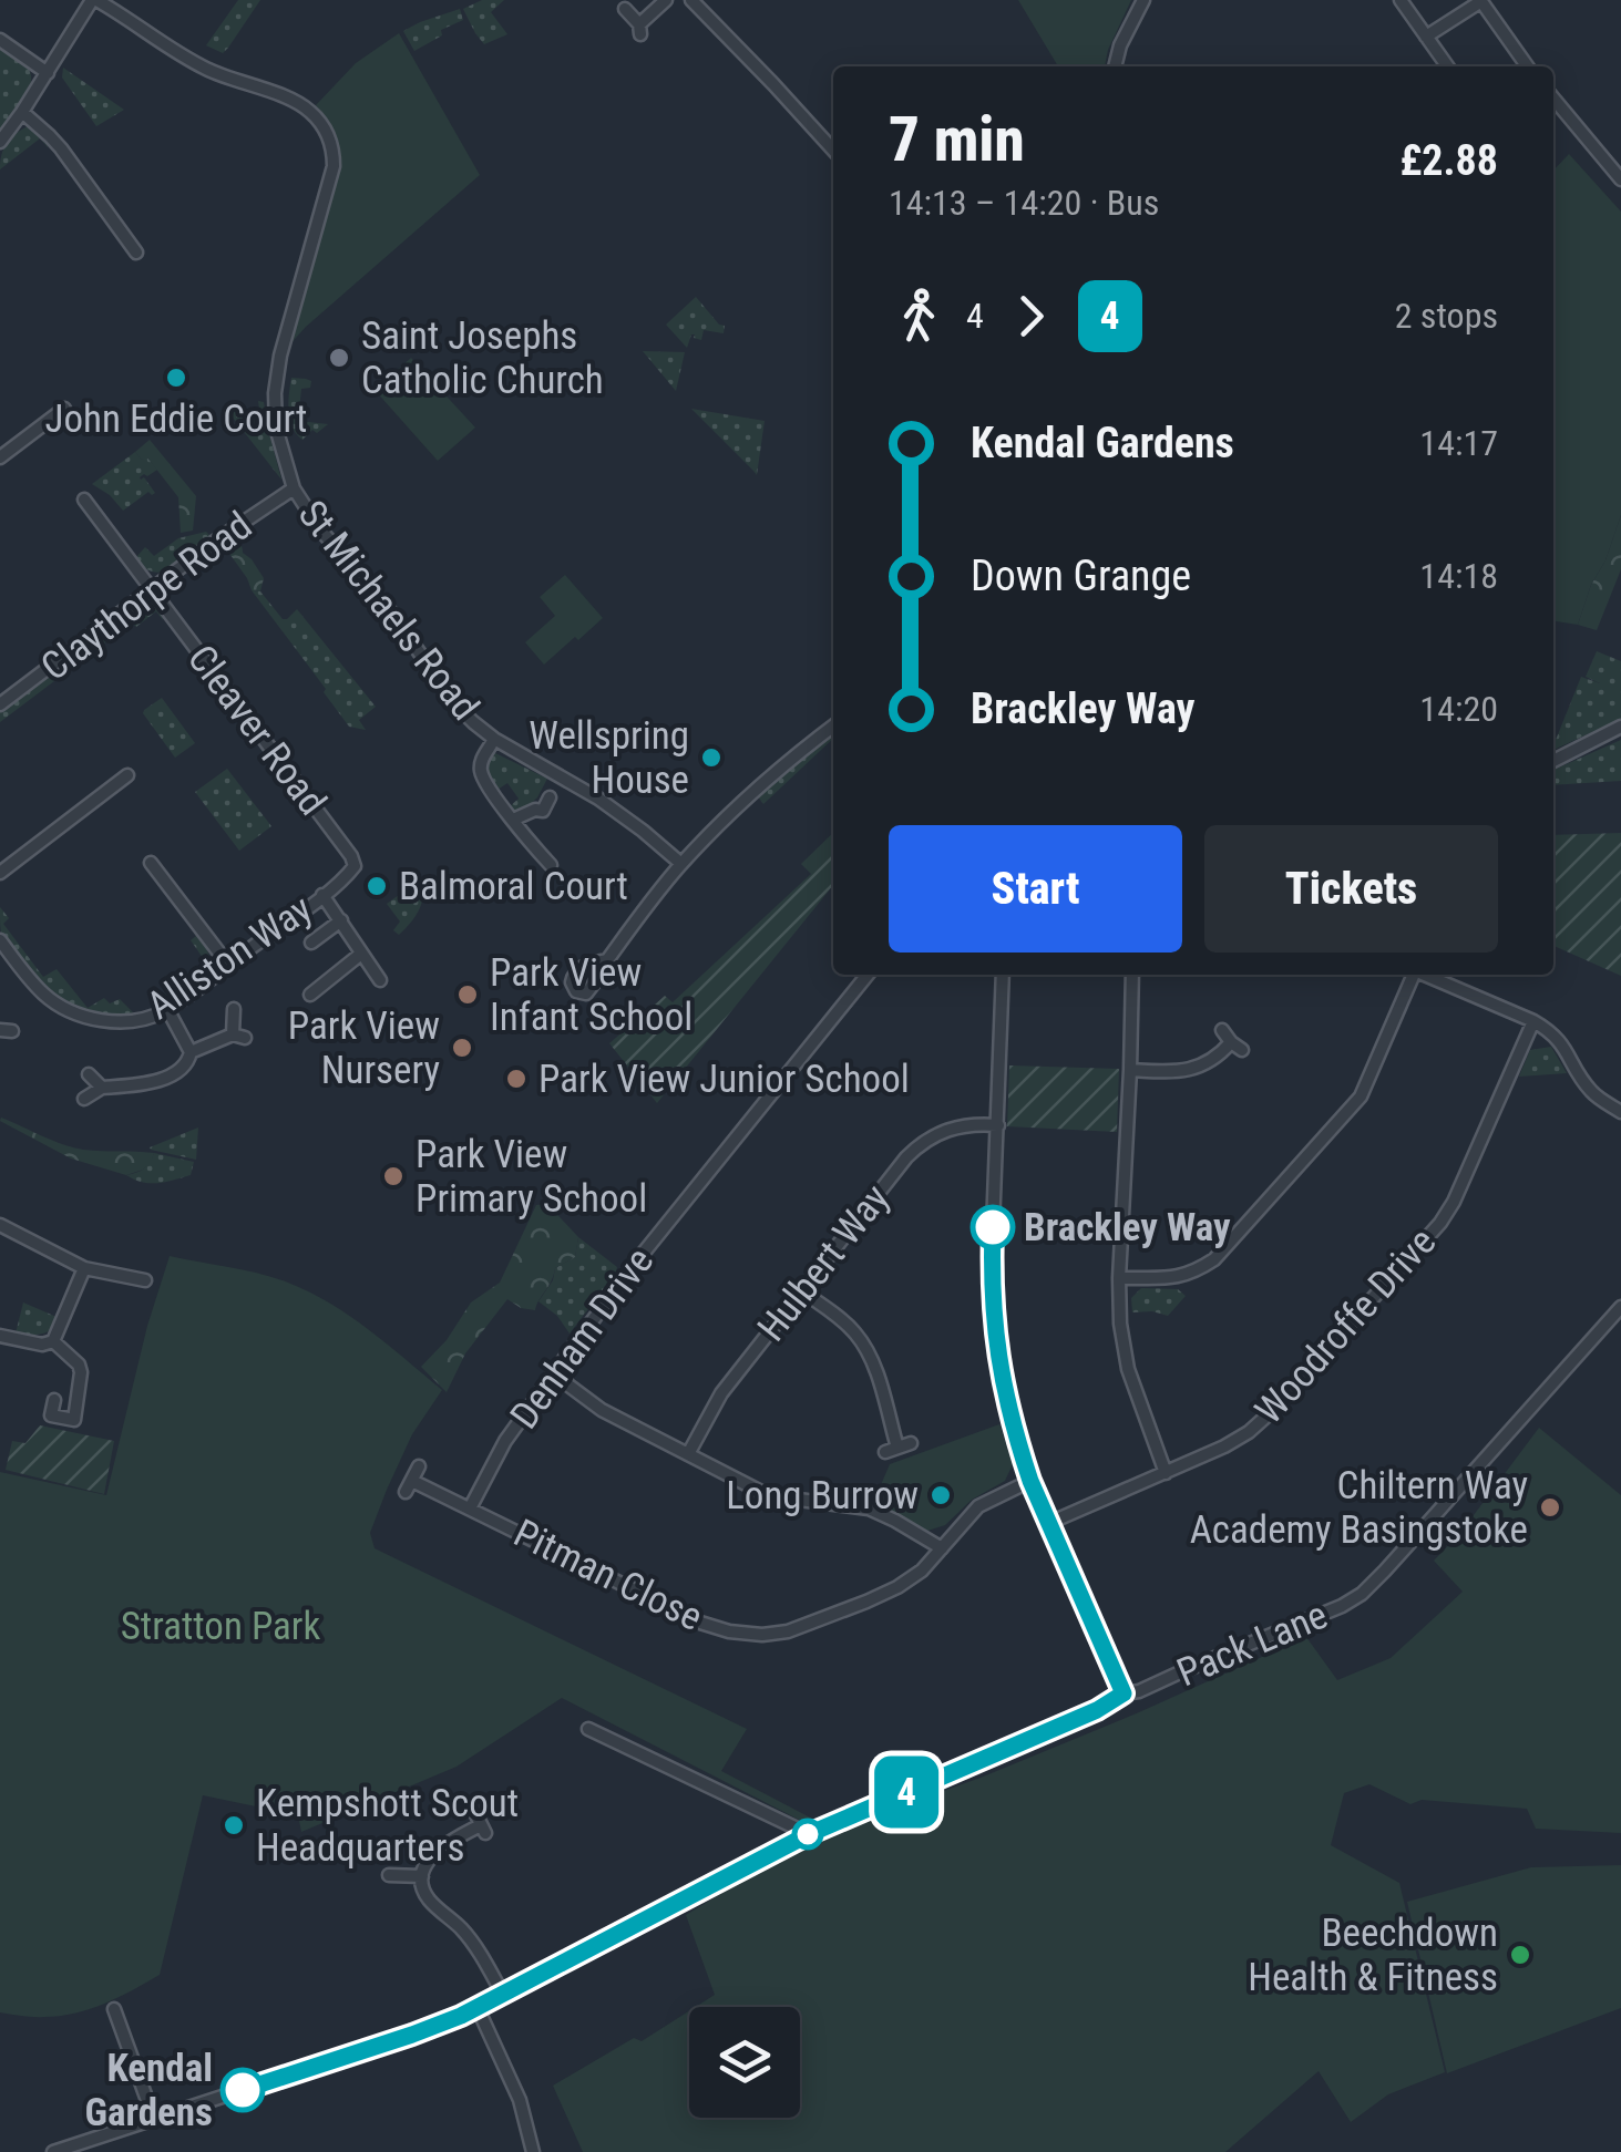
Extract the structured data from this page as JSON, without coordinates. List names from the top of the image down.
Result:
{
  "streets": {
    "street": [
      "Claythorpe Road",
      "St Michaels Road",
      "Cleaver Road",
      "Alliston Way",
      "Hulbert Way",
      "Woodroffe Drive",
      "Denham Drive",
      "Pitman Close",
      "Pack Lane"
    ]
  },
  "crossings": [
    ["Claythorpe Road", "St Michaels Road"],
    ["Claythorpe Road", "Cleaver Road"],
    ["Cleaver Road", "Alliston Way"],
    ["Denham Drive", "Pitman Close"]
  ],
  "parks": ["Stratton Park"],
  "places": [
    "Saint Josephs Catholic Church",
    "John Eddie Court",
    "Wellspring House",
    "Balmoral Court",
    "Park View Infant School",
    "Park View Nursery",
    "Park View Junior School",
    "Park View Primary School",
    "Brackley Way",
    "Long Burrow",
    "Chiltern Way Academy Basingstoke",
    "Kempshott Scout Headquarters",
    "Beechdown Health & Fitness",
    "Kendal Gardens"
  ],
  "lines": ["bus line 4"],
  "page": {
    "on_map": "4",
    "heading": ["7 min", "14:13 – 14:20 · Bus", "£2.88"],
    "legs": ["4", "4", "2 stops"],
    "list": [
      {
        "name": "Kendal Gardens",
        "value": "14:17"
      },
      {
        "name": "Down Grange",
        "value": "14:18"
      },
      {
        "name": "Brackley Way",
        "value": "14:20"
      }
    ],
    "buttons": ["Start", "Tickets"]
  }
}
